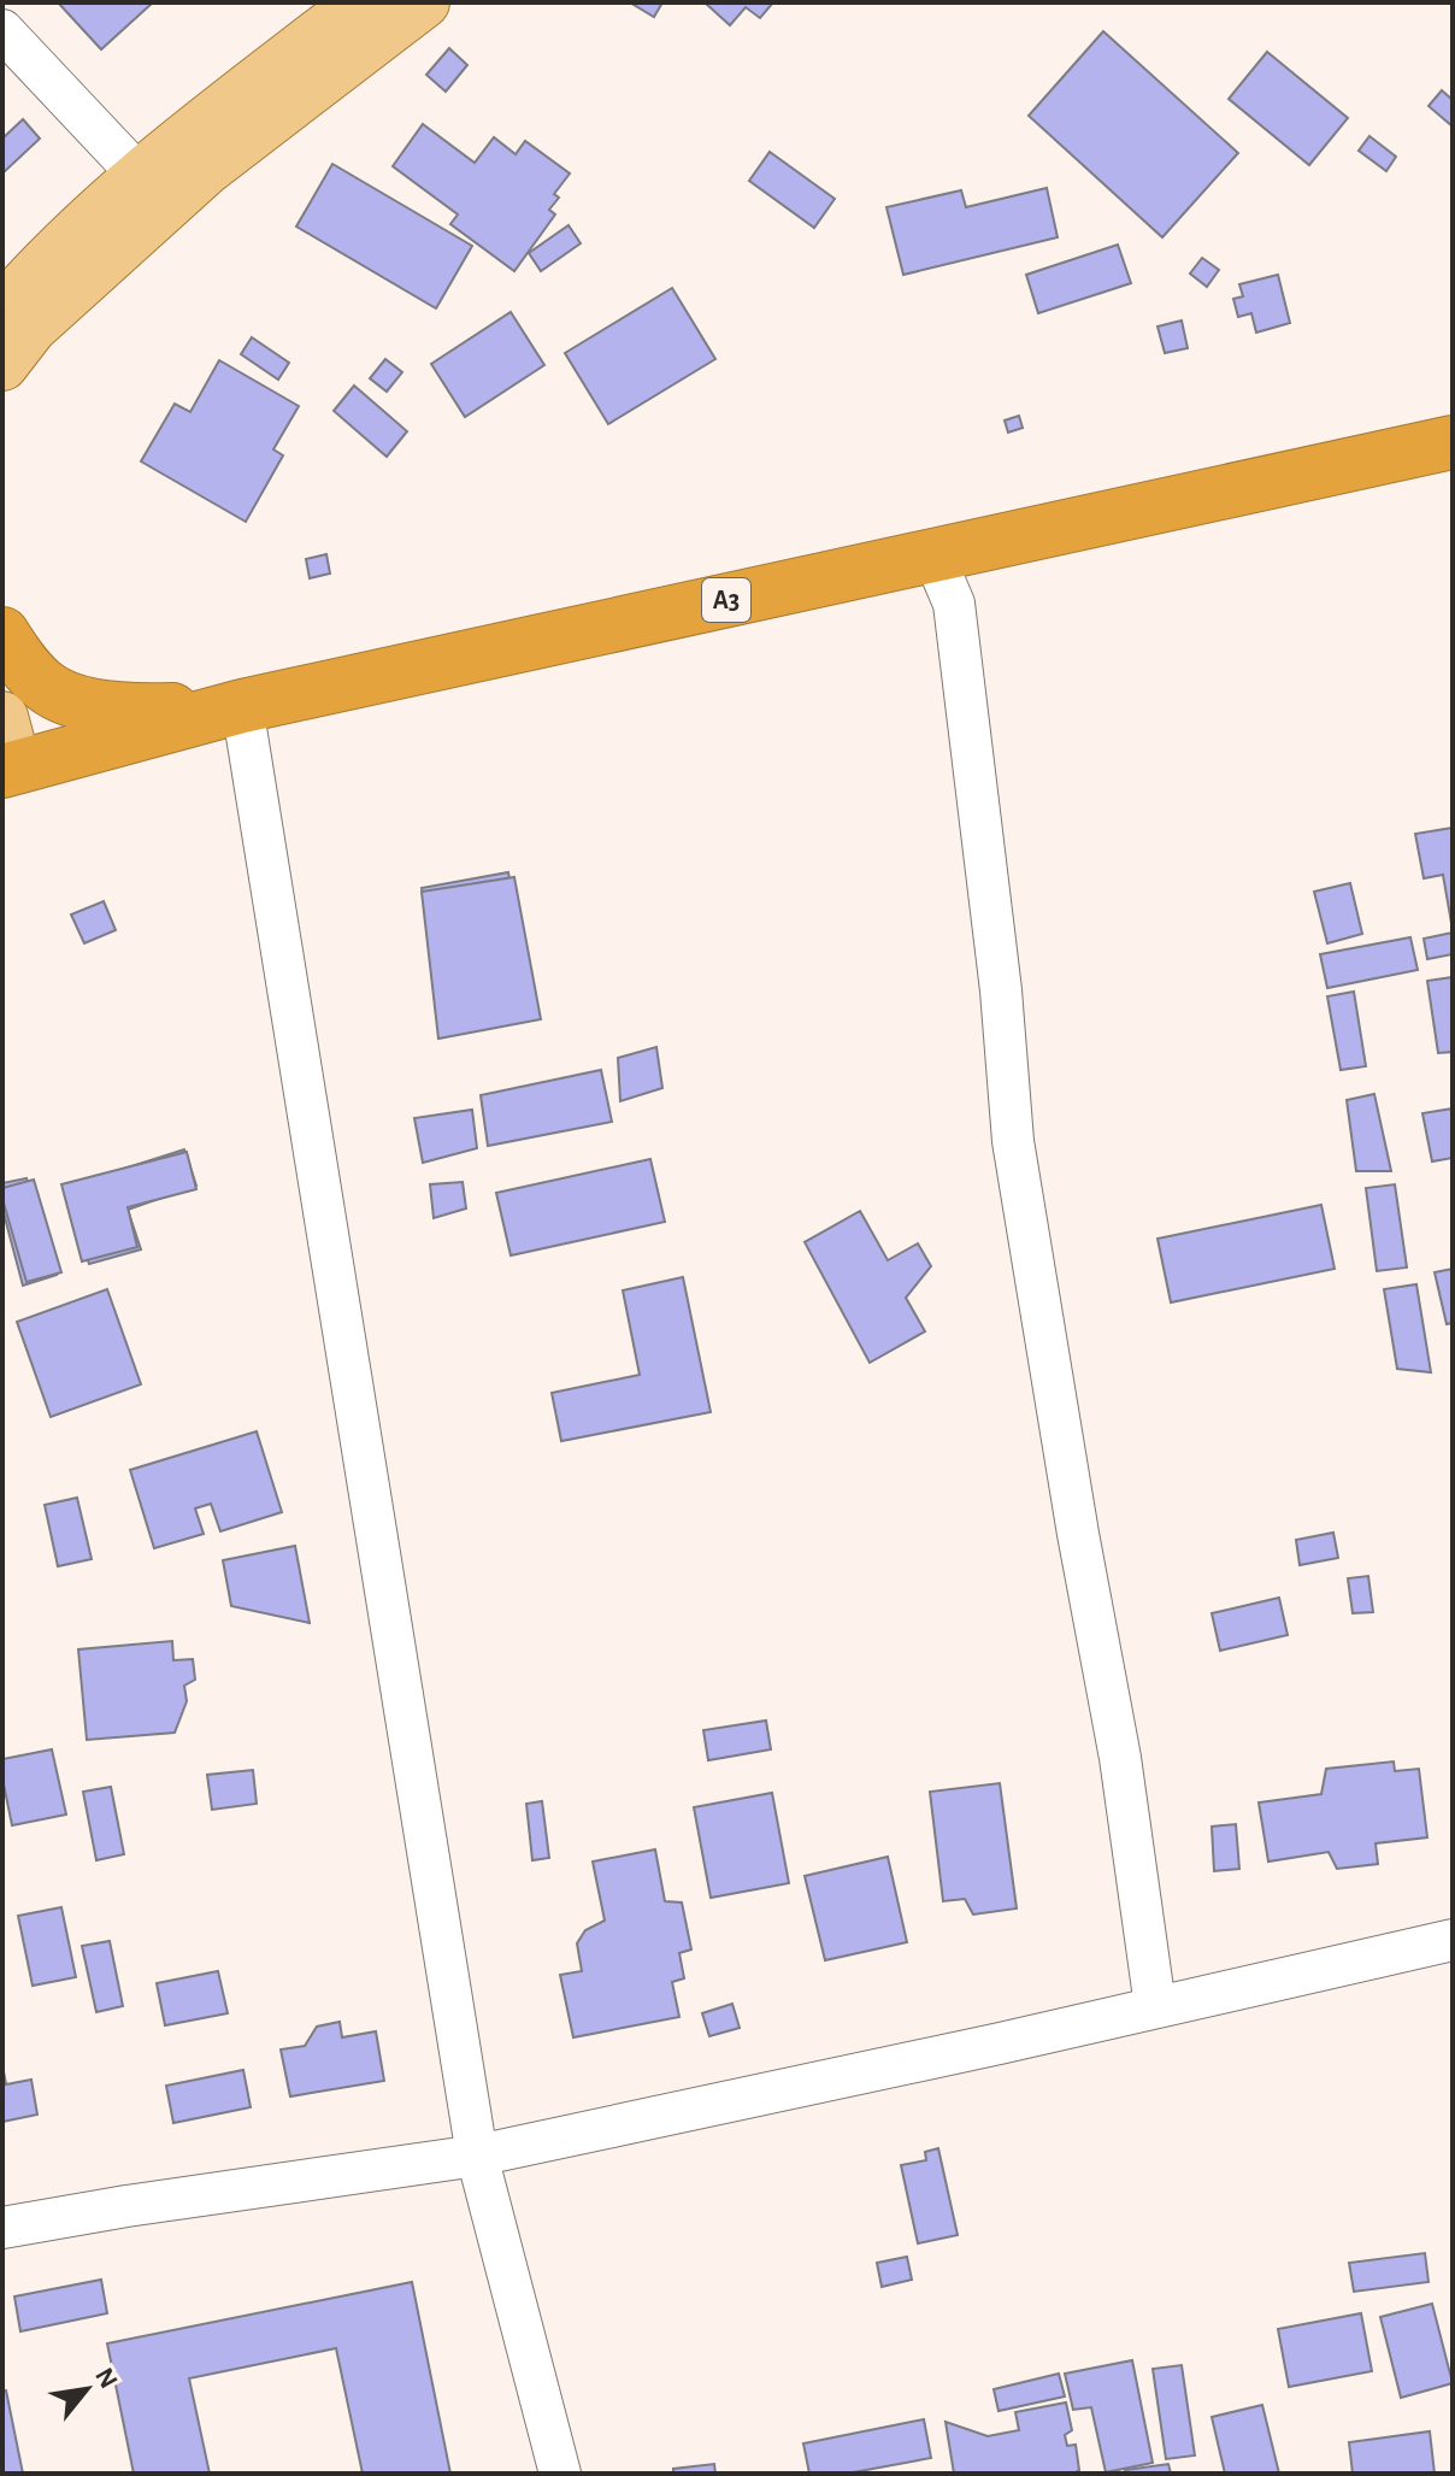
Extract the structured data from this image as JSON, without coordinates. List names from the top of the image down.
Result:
{
  "streets": {
    "highway": ["A3"]
  },
  "north": "top right"
}
